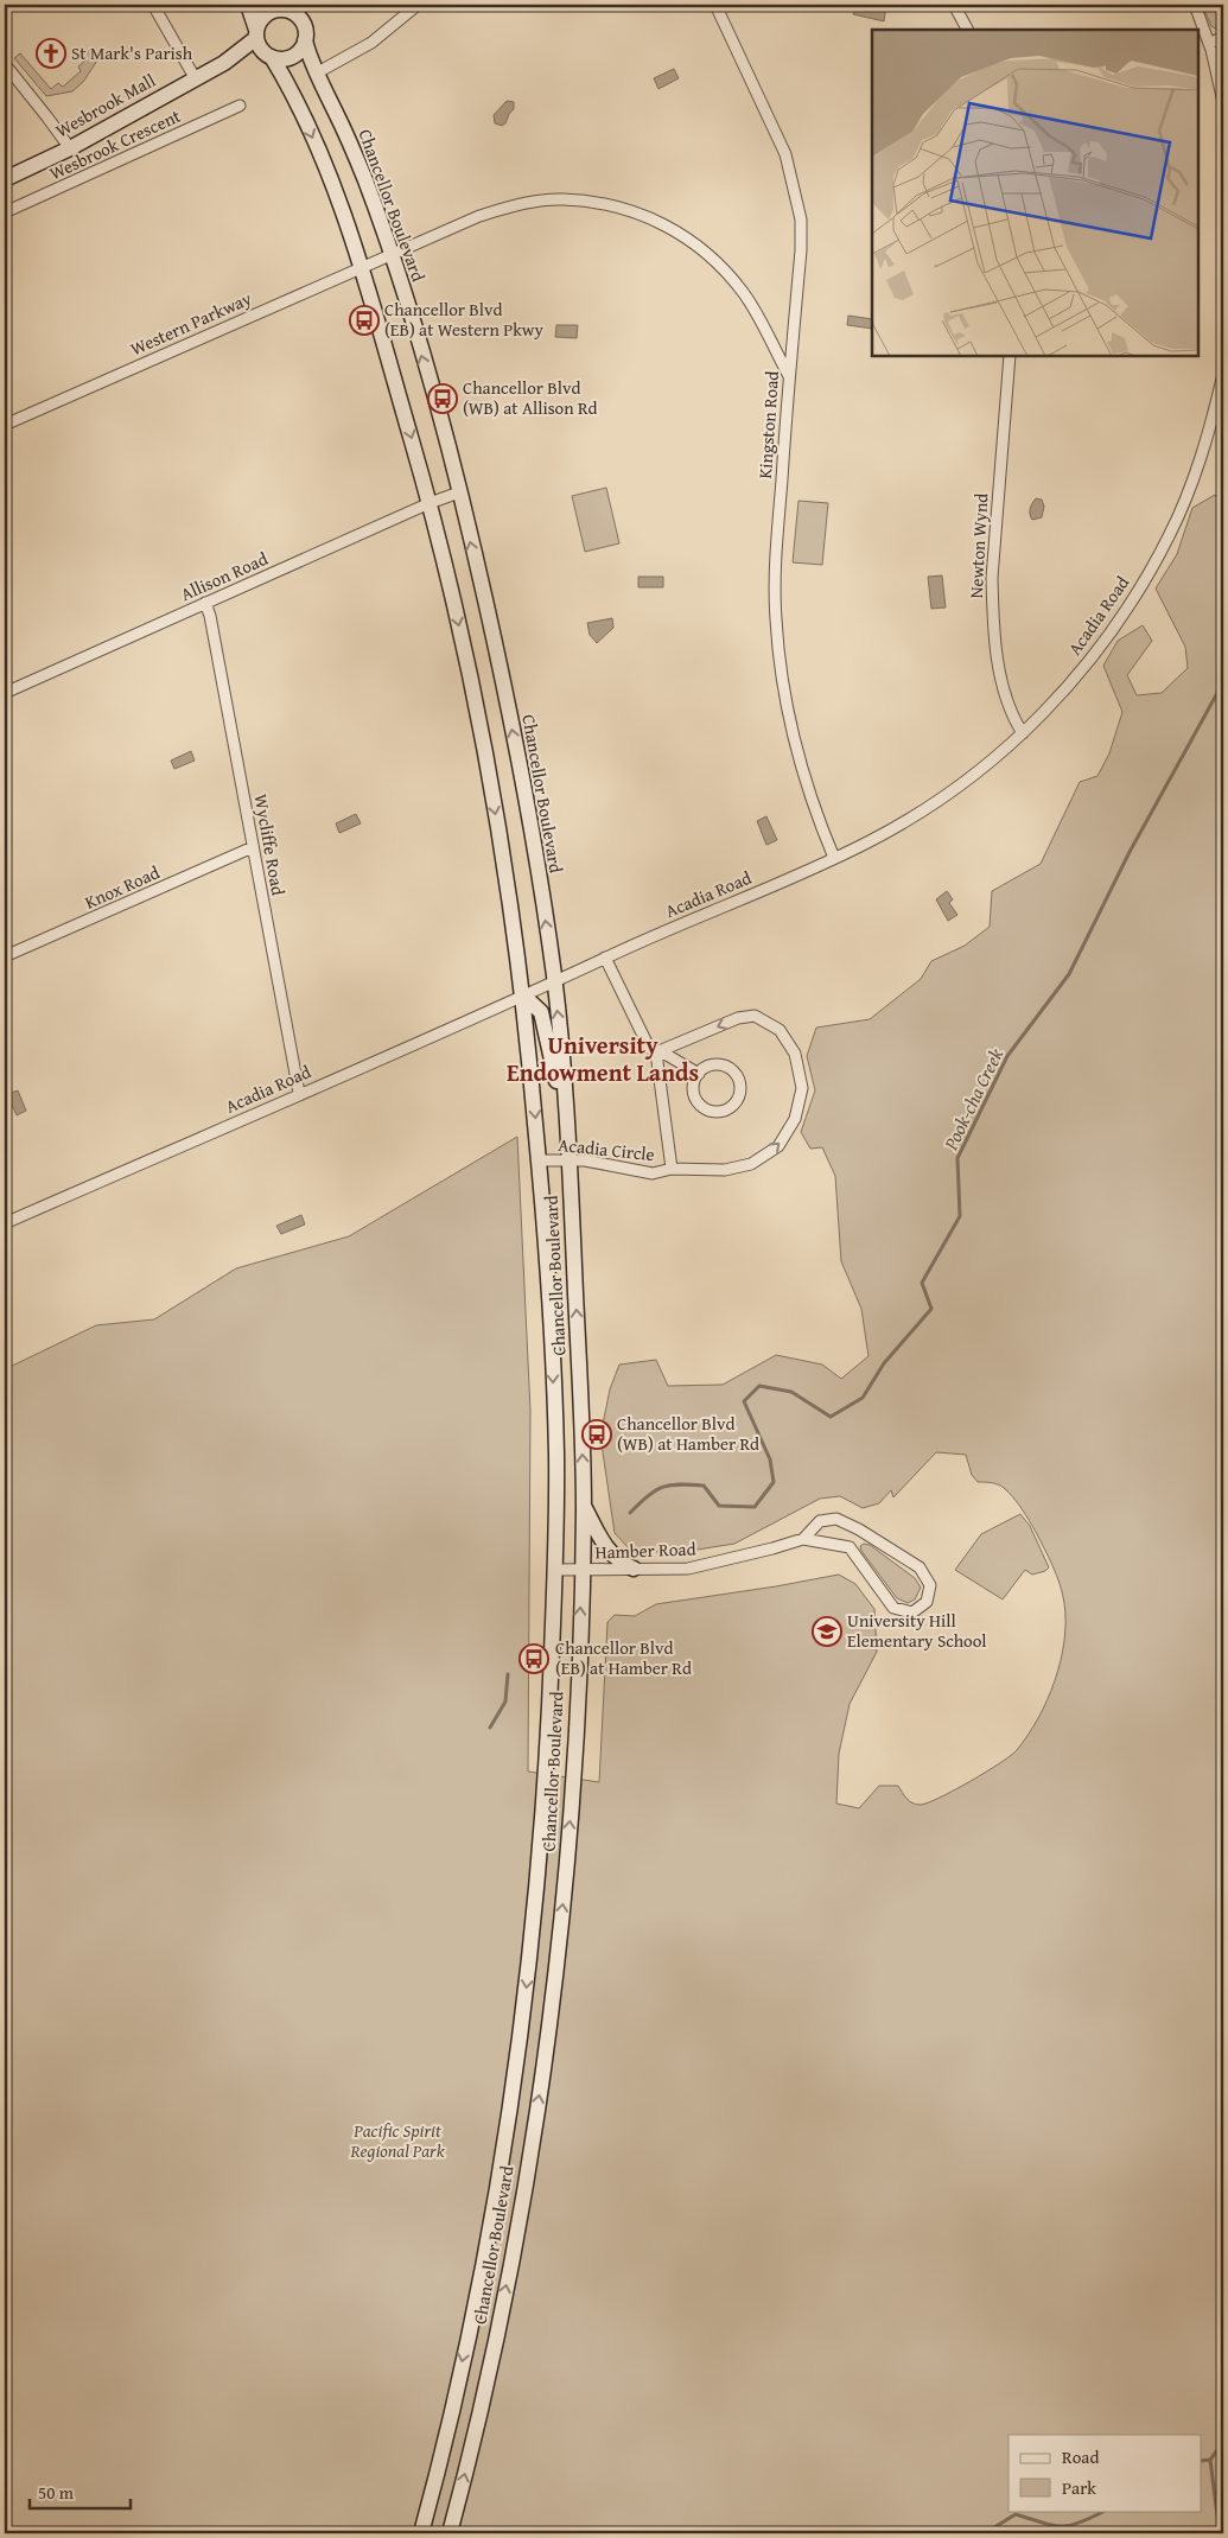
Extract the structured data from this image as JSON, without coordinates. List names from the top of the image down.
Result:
{
  "streets": {
    "main road": ["Wesbrook Mall", "Chancellor Boulevard"],
    "street": [
      "Wesbrook Crescent",
      "Western Parkway",
      "Kingston Road",
      "Newton Wynd",
      "Allison Road",
      "Acadia Road",
      "Wycliffe Road",
      "Knox Road",
      "Acadia Circle",
      "Hamber Road"
    ]
  },
  "crossings": [
    ["Chancellor Boulevard", "Western Parkway"],
    ["Chancellor Boulevard", "Allison Road"],
    ["Chancellor Boulevard", "Acadia Road"],
    ["Chancellor Boulevard", "Acadia Circle"],
    ["Chancellor Boulevard", "Hamber Road"],
    ["Western Parkway", "Kingston Road"],
    ["Kingston Road", "Acadia Road"],
    ["Newton Wynd", "Acadia Road"],
    ["Allison Road", "Wycliffe Road"],
    ["Acadia Road", "Wycliffe Road"],
    ["Acadia Road", "Acadia Circle"],
    ["Wycliffe Road", "Knox Road"]
  ],
  "districts": ["University Endowment Lands"],
  "water": ["Pook-cha Creek"],
  "parks": ["Pacific Spirit Regional Park"],
  "places": {
    "church": ["St Mark's Parish"],
    "bus stop": [
      "Chancellor Blvd (EB) at Western Pkwy",
      "Chancellor Blvd (WB) at Allison Rd",
      "Chancellor Blvd (WB) at Hamber Rd",
      "Chancellor Blvd (EB) at Hamber Rd"
    ],
    "school or university": ["University Hill Elementary School"]
  },
  "legend": ["Road", "Park"],
  "scale_bar": "50 m"
}
